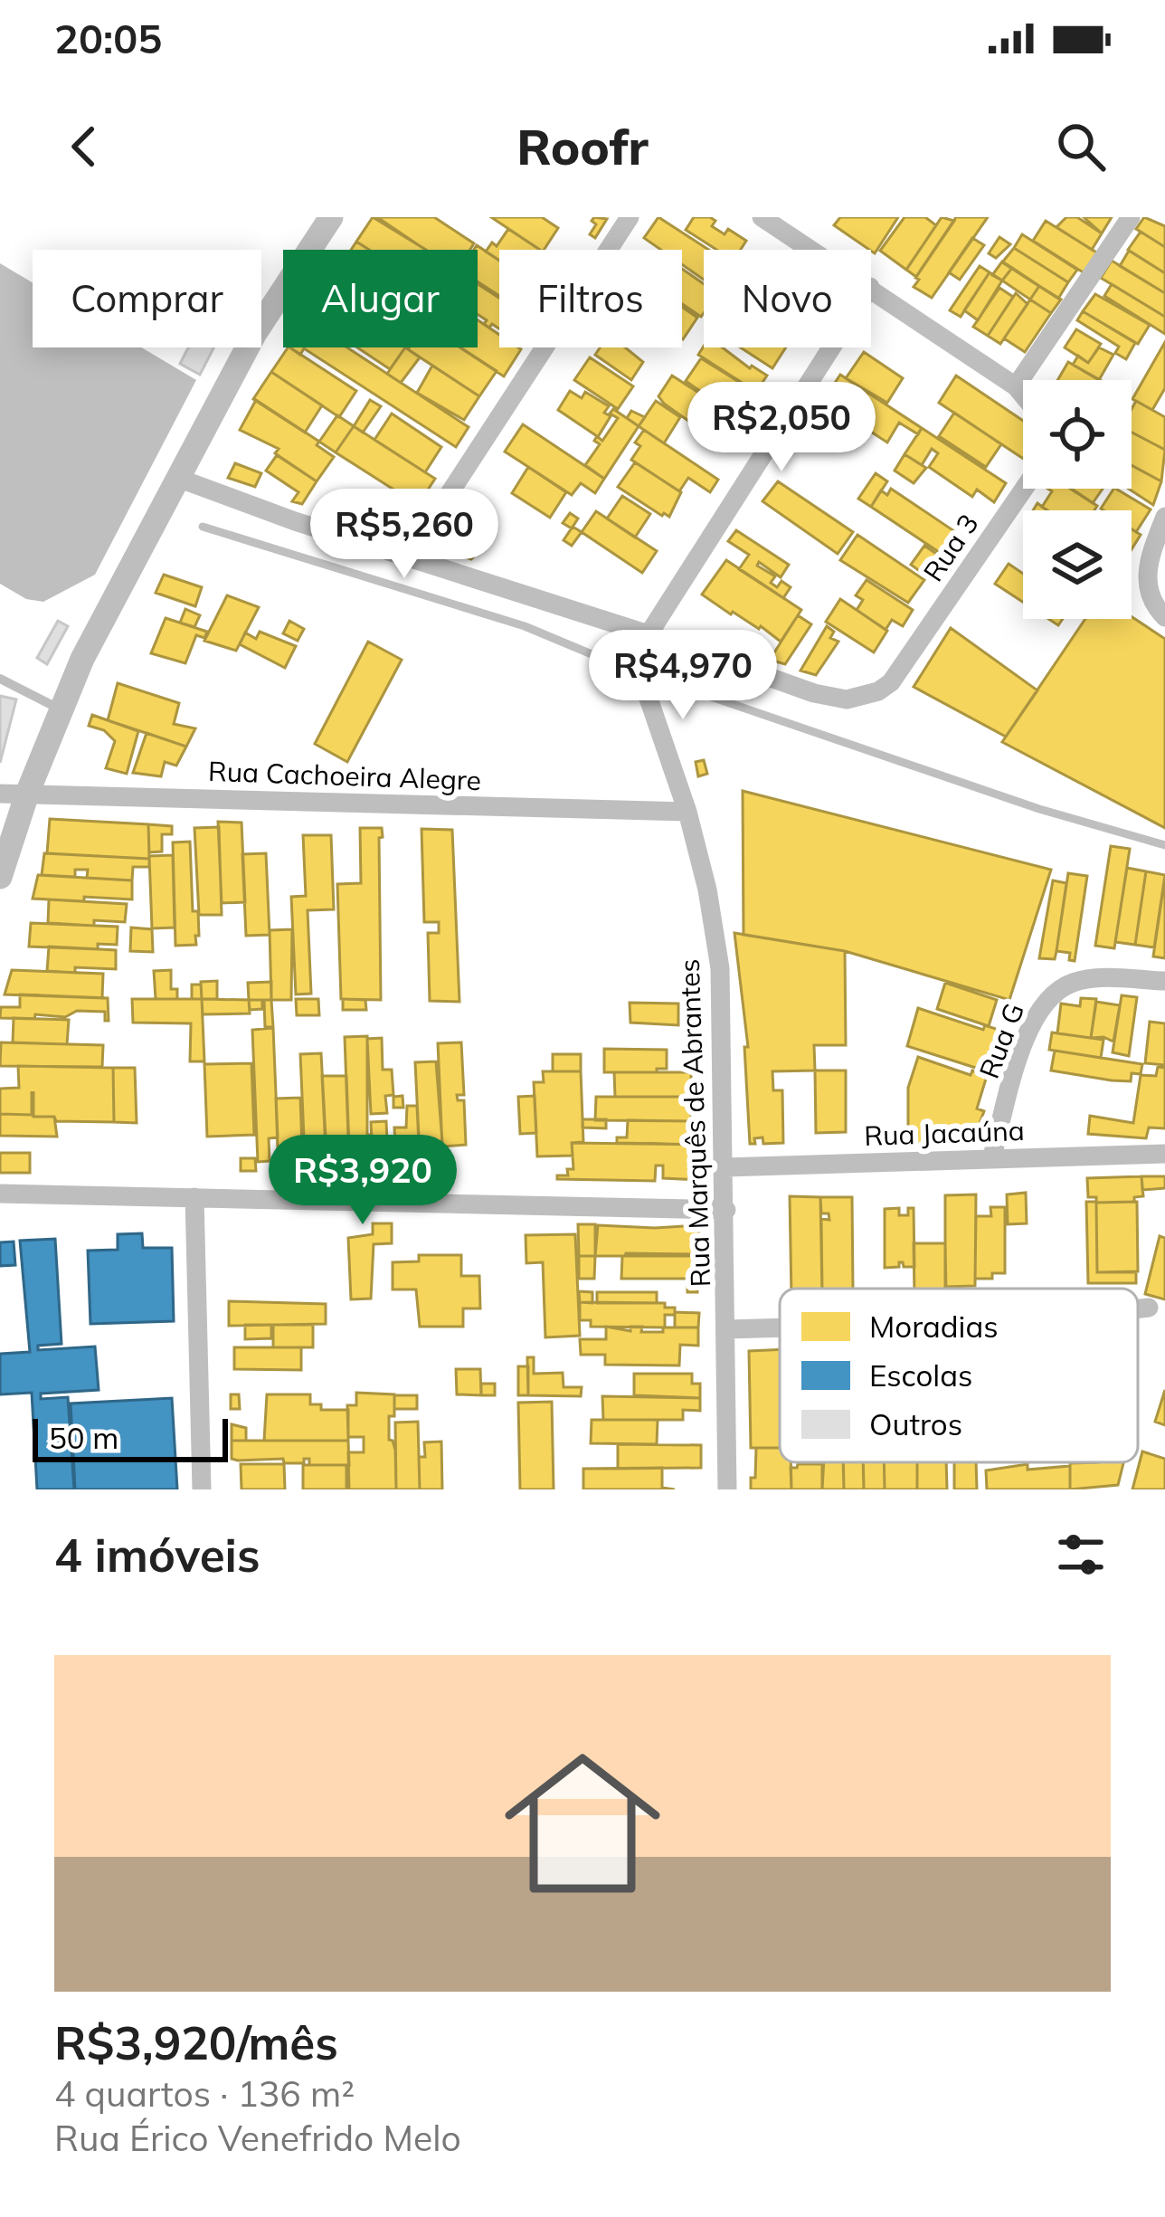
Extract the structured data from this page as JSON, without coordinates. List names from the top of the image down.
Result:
{
  "streets": {
    "street": [
      "Rua 3",
      "Rua Cachoeira Alegre",
      "Rua G",
      "Rua Marquês de Abrantes",
      "Rua Jacaúna"
    ]
  },
  "crossings": [
    ["Rua 3", "Rua Marquês de Abrantes"],
    ["Rua Cachoeira Alegre", "Rua Marquês de Abrantes"],
    ["Rua G", "Rua Jacaúna"],
    ["Rua Marquês de Abrantes", "Rua Jacaúna"]
  ],
  "legend": ["Moradias", "Escolas", "Outros"],
  "scale_bar": "50 m",
  "page": {
    "status": "20:05",
    "header": "Roofr",
    "chip": [
      "Comprar",
      "Alugar",
      "Filtros",
      "Novo"
    ],
    "price": [
      "R$2,050",
      "R$5,260",
      "R$4,970",
      "R$3,920"
    ],
    "scale": "50 m",
    "heading": "4 imóveis",
    "list": [
      {
        "name": "R$3,920/mês",
        "note": "4 quartos · 136 m² · Rua Érico Venefrido Melo"
      }
    ]
  }
}
